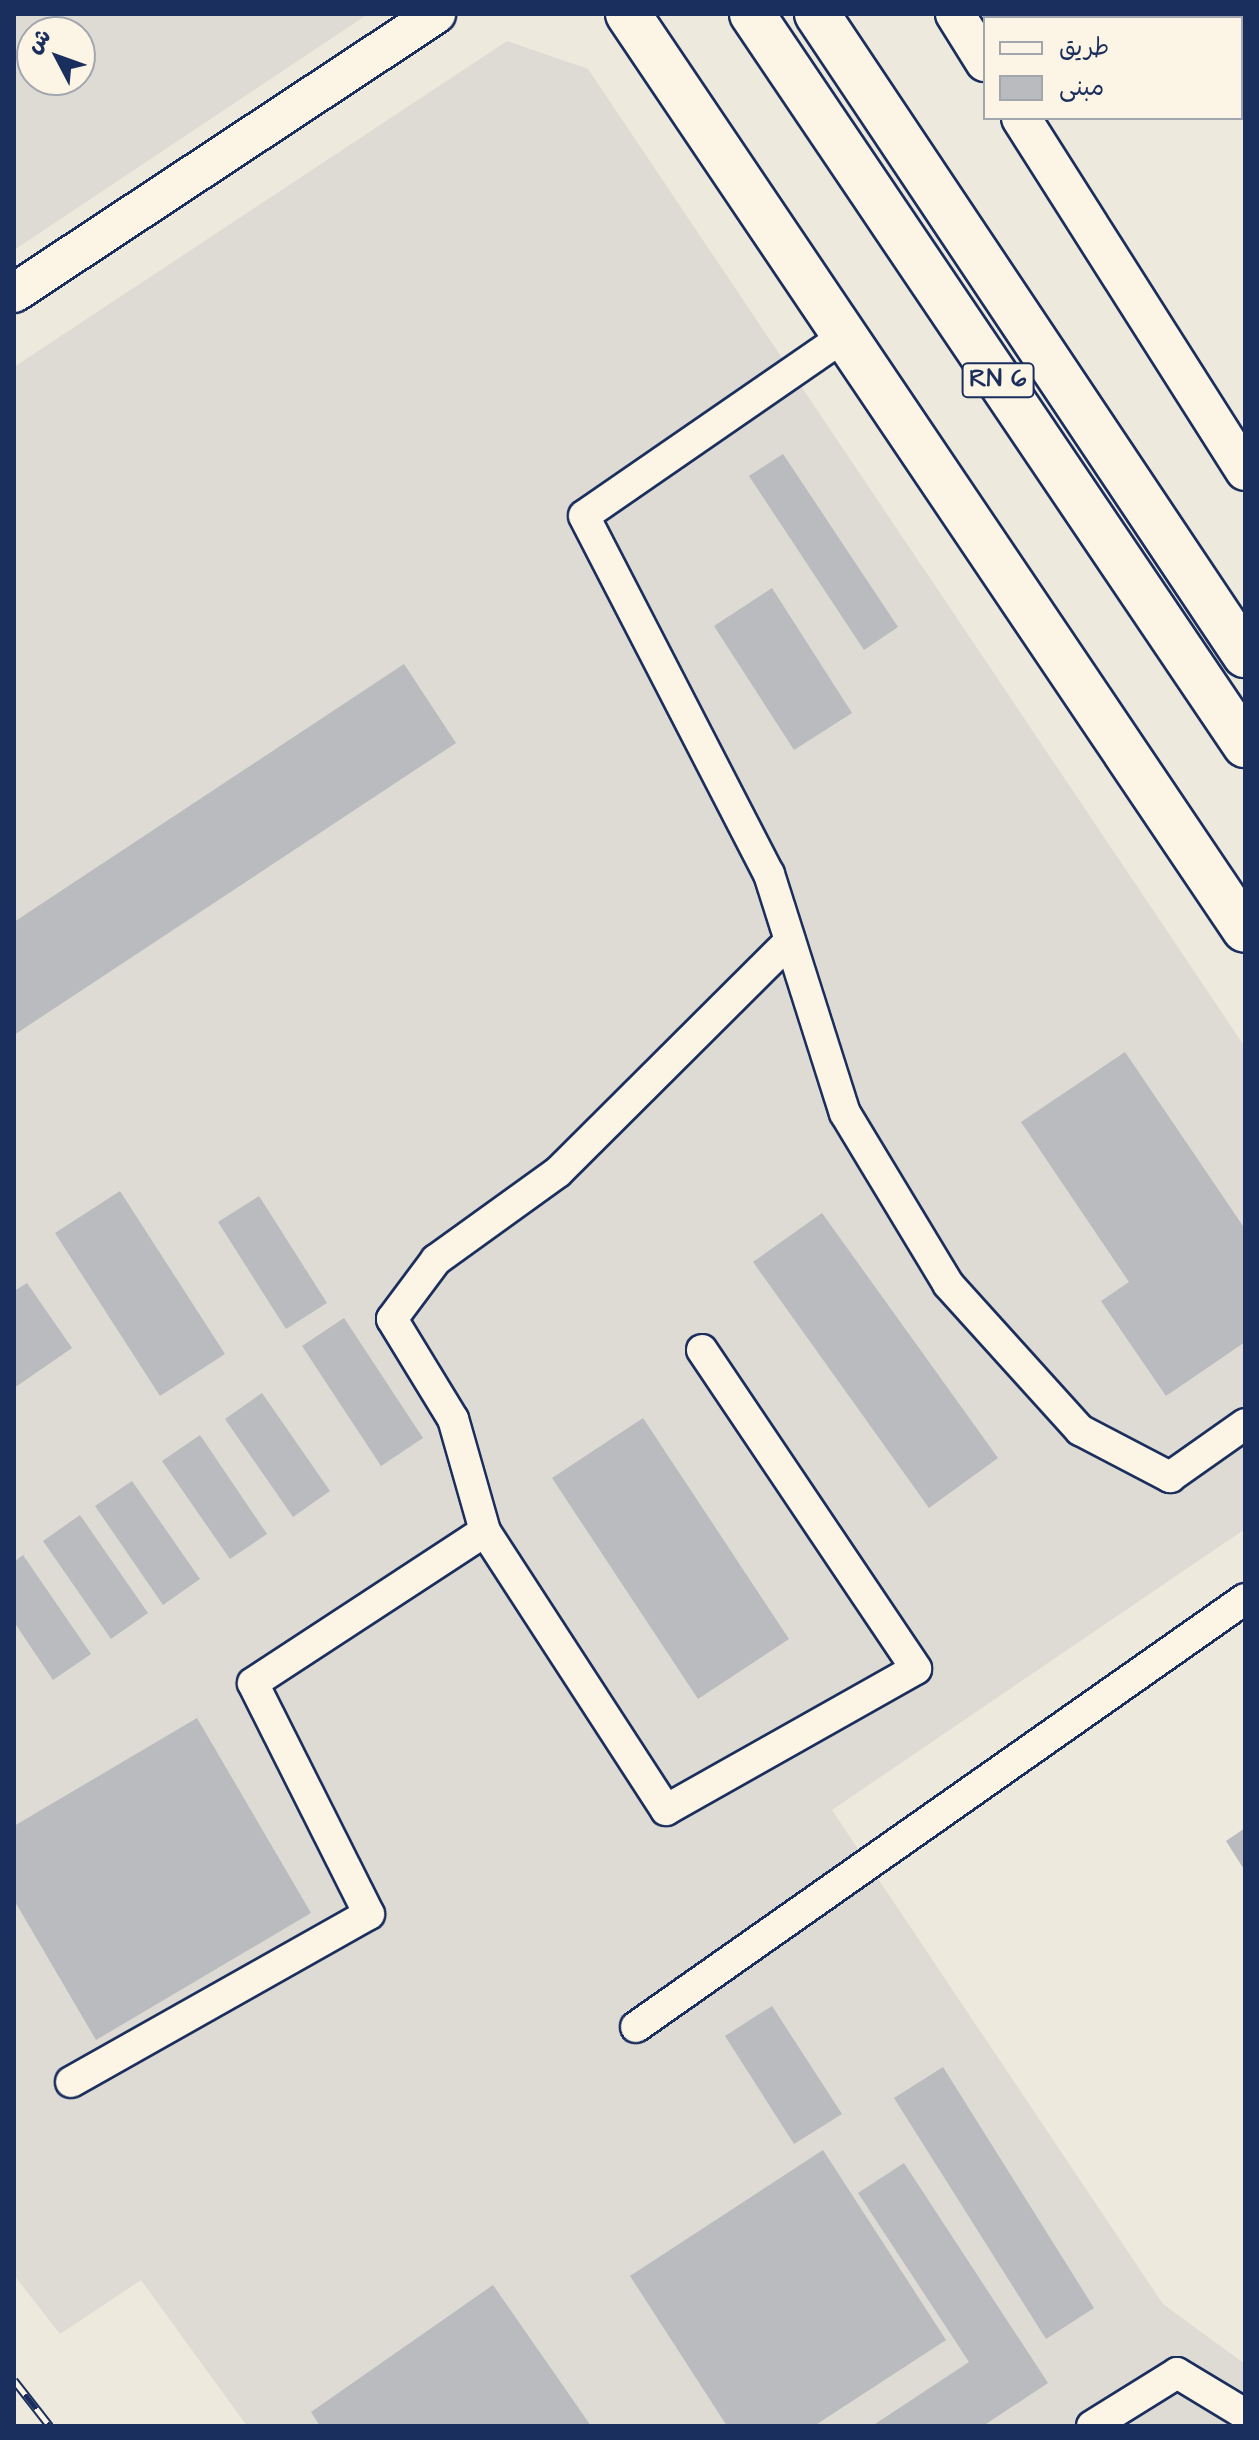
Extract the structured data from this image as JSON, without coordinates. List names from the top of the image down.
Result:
{
  "streets": {
    "main road": ["RN 6"]
  },
  "legend": ["طريق", "مبنى"],
  "north": "top left"
}
